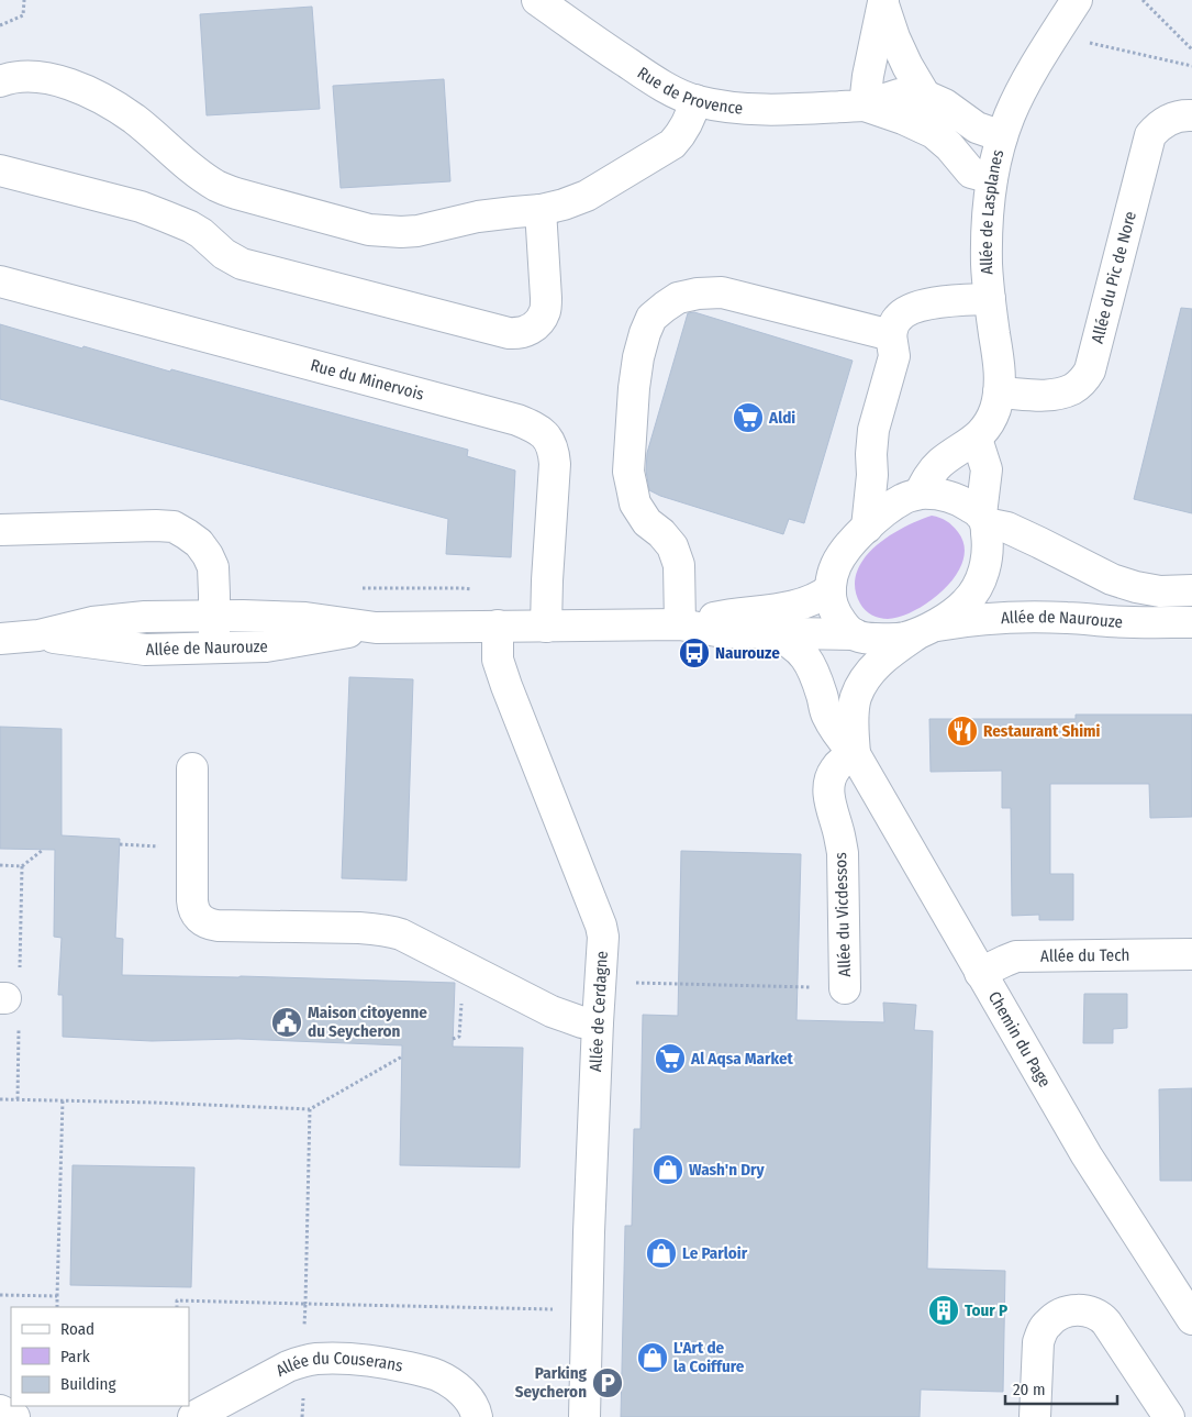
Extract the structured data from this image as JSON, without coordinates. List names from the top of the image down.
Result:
{
  "streets": {
    "street": [
      "Rue de Provence",
      "Allée de Lasplanes",
      "Allée du Pic de Nore",
      "Rue du Minervois",
      "Allée de Naurouze",
      "Allée du Vicdessos",
      "Allée du Tech",
      "Allée de Cerdagne",
      "Chemin du Page",
      "Allée du Couserans"
    ]
  },
  "crossings": [
    ["Rue de Provence", "Allée de Lasplanes"],
    ["Allée de Lasplanes", "Allée du Pic de Nore"],
    ["Allée de Lasplanes", "Allée de Naurouze"],
    ["Allée de Lasplanes", "Chemin du Page"],
    ["Rue du Minervois", "Allée de Naurouze"],
    ["Allée de Naurouze", "Allée de Cerdagne"],
    ["Allée de Naurouze", "Chemin du Page"],
    ["Allée du Vicdessos", "Chemin du Page"],
    ["Allée du Tech", "Chemin du Page"]
  ],
  "places": {
    "supermarket": ["Aldi", "Al Aqsa Market"],
    "bus stop": ["Naurouze"],
    "restaurant": ["Restaurant Shimi"],
    "public building": ["Maison citoyenne du Seycheron"],
    "shop": ["Wash'n Dry", "Le Parloir", "L'Art de la Coiffure"],
    "building": ["Tour P"],
    "parking": ["Parking Seycheron"]
  },
  "legend": ["Road", "Park", "Building"],
  "scale_bar": "20 m"
}
